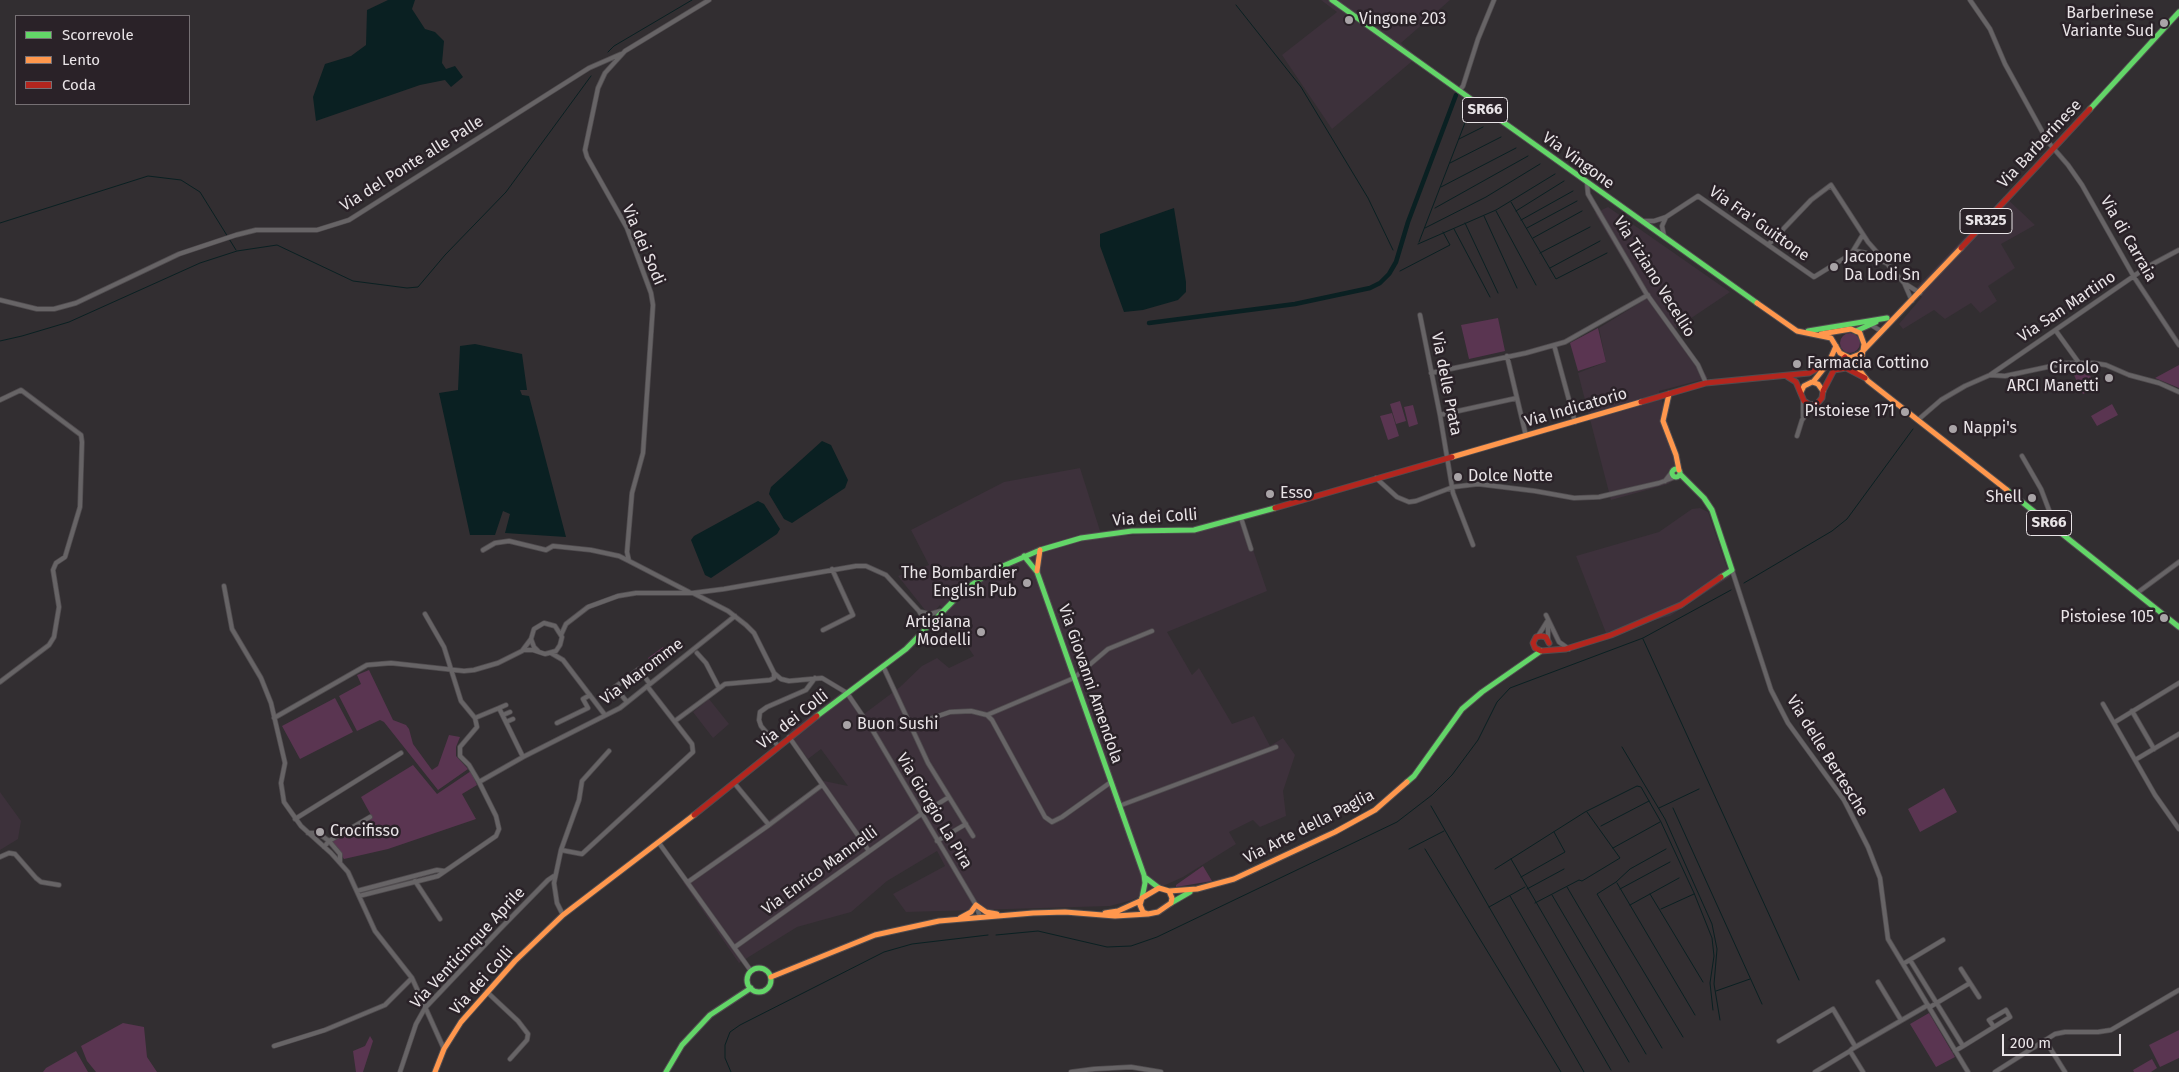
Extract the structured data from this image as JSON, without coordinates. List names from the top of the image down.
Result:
{
  "streets": {
    "main road": [
      "SR66",
      "Via Barberinese",
      "Via Vingone",
      "SR325",
      "Via Indicatorio",
      "Via dei Colli",
      "Via Giovanni Amendola",
      "Via delle Bertesche",
      "Via Arte della Paglia"
    ],
    "street": [
      "Via del Ponte alle Palle",
      "Via Fra' Guittone",
      "Via di Carraia",
      "Via dei Sodi",
      "Via Tiziano Vecellio",
      "Via San Martino",
      "Via delle Prata",
      "Via Maromme",
      "Via Giorgio La Pira",
      "Via Enrico Mannelli",
      "Via Venticinque Aprile"
    ]
  },
  "crossings": [
    ["SR66", "Via Barberinese"],
    ["SR66", "Via Vingone"],
    ["SR66", "Via San Martino"],
    ["Via Barberinese", "Via Vingone"],
    ["Via Barberinese", "Via di Carraia"],
    ["Via Vingone", "Via Fra' Guittone"],
    ["Via Vingone", "Via Tiziano Vecellio"],
    ["Via del Ponte alle Palle", "Via dei Sodi"],
    ["Via di Carraia", "Via San Martino"],
    ["Via Tiziano Vecellio", "Via Indicatorio"],
    ["Via delle Prata", "Via Indicatorio"],
    ["Via Indicatorio", "Via dei Colli"],
    ["Via dei Colli", "Via Giovanni Amendola"],
    ["Via dei Colli", "Via Giorgio La Pira"],
    ["Via Giovanni Amendola", "Via Arte della Paglia"],
    ["Via Giorgio La Pira", "Via Arte della Paglia"],
    ["Via Giorgio La Pira", "Via Enrico Mannelli"]
  ],
  "places": [
    "Vingone 203",
    "Barberinese Variante Sud",
    "Jacopone Da Lodi Sn",
    "Farmacia Cottino",
    "Circolo ARCI Manetti",
    "Pistoiese 171",
    "Nappi's",
    "Dolce Notte",
    "Esso",
    "Shell",
    "The Bombardier English Pub",
    "Pistoiese 105",
    "Artigiana Modelli",
    "Buon Sushi",
    "Crocifisso"
  ],
  "legend": ["Scorrevole", "Lento", "Coda"],
  "scale_bar": "200 m"
}
